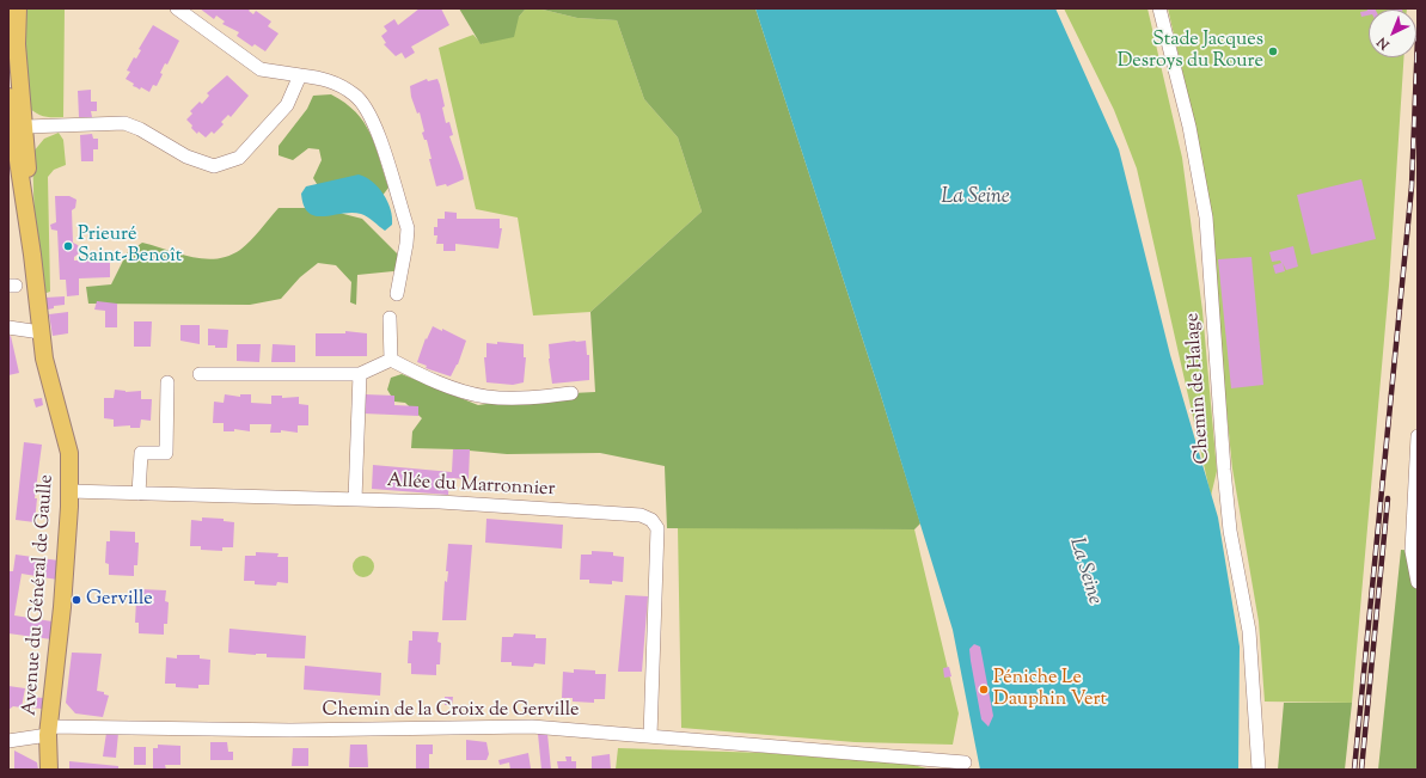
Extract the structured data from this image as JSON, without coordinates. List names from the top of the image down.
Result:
{
  "streets": {
    "main road": ["Avenue du Général de Gaulle"],
    "street": ["Chemin de Halage", "Allée du Marronnier", "Chemin de la Croix de Gerville"]
  },
  "crossings": [
    ["Allée du Marronnier", "Avenue du Général de Gaulle"],
    ["Allée du Marronnier", "Chemin de la Croix de Gerville"],
    ["Avenue du Général de Gaulle", "Chemin de la Croix de Gerville"]
  ],
  "water": ["La Seine"],
  "places": [
    "Stade Jacques Desroys du Roure",
    "Prieuré Saint-Benoît",
    "Gerville",
    "Péniche Le Dauphin Vert"
  ],
  "north": "bottom left"
}
